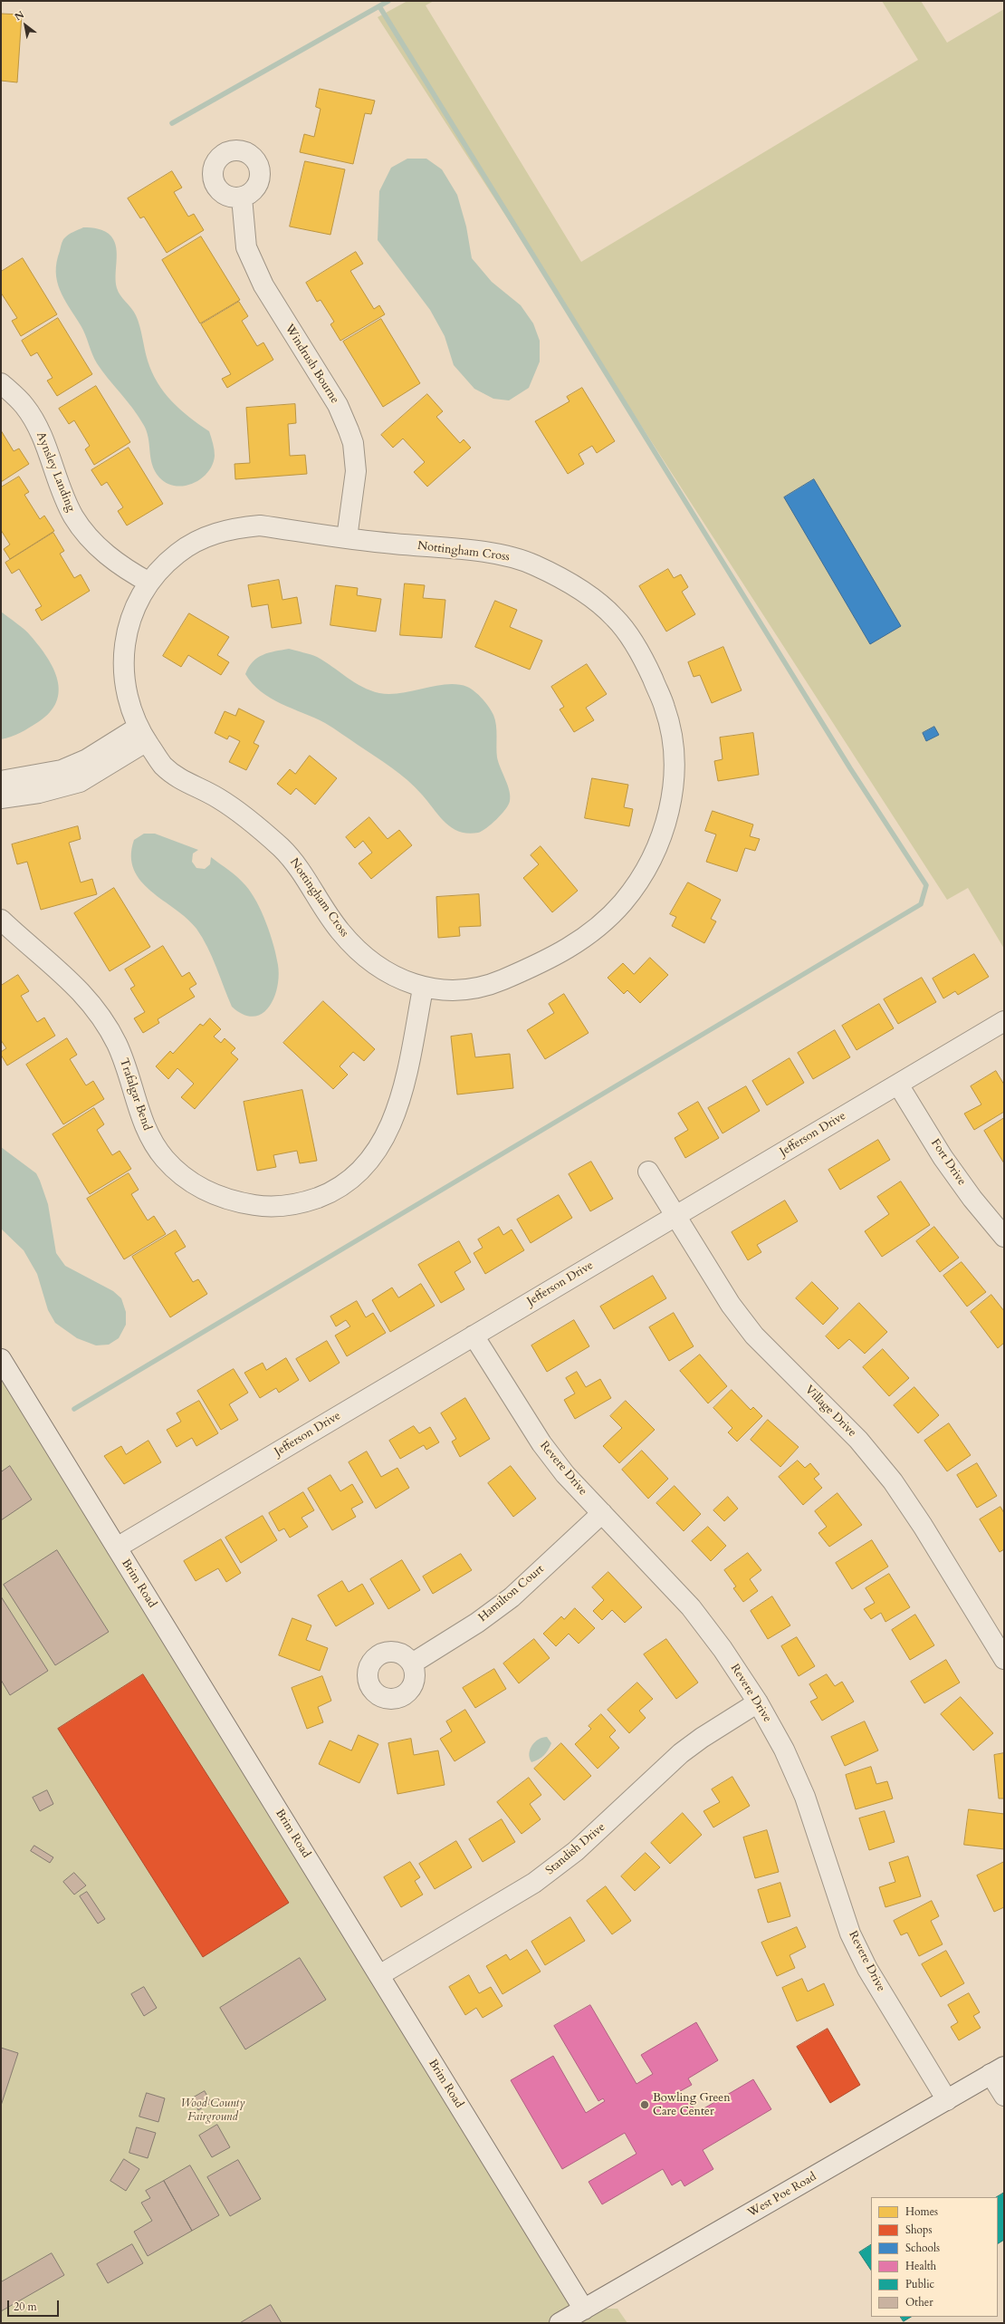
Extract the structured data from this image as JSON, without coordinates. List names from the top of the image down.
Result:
{
  "streets": {
    "street": [
      "Windrush Bourne",
      "Aynsley Landing",
      "Nottingham Cross",
      "Trafalgar Bend",
      "Jefferson Drive",
      "Fort Drive",
      "Village Drive",
      "Revere Drive",
      "Brim Road",
      "Hamilton Court",
      "Standish Drive",
      "West Poe Road"
    ]
  },
  "crossings": [
    ["Windrush Bourne", "Nottingham Cross"],
    ["Aynsley Landing", "Nottingham Cross"],
    ["Nottingham Cross", "Trafalgar Bend"],
    ["Jefferson Drive", "Fort Drive"],
    ["Jefferson Drive", "Village Drive"],
    ["Jefferson Drive", "Revere Drive"],
    ["Jefferson Drive", "Brim Road"],
    ["Revere Drive", "Hamilton Court"],
    ["Revere Drive", "Standish Drive"],
    ["Revere Drive", "West Poe Road"],
    ["Brim Road", "Standish Drive"],
    ["Brim Road", "West Poe Road"]
  ],
  "parks": ["Wood County Fairground"],
  "places": ["Bowling Green Care Center"],
  "legend": [
    "Homes",
    "Shops",
    "Schools",
    "Health",
    "Public",
    "Other"
  ],
  "scale_bar": "20 m",
  "north": "top left"
}
